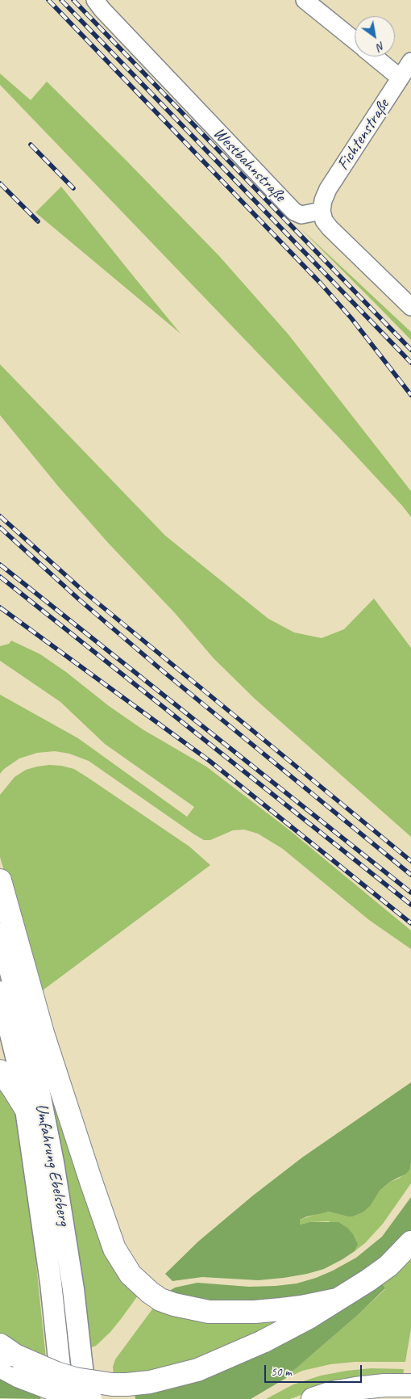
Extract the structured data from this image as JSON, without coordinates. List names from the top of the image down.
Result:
{
  "streets": {
    "main road": ["Umfahrung Ebelsberg"],
    "street": ["Fichtenstraße", "Westbahnstraße"]
  },
  "crossings": [
    ["Fichtenstraße", "Westbahnstraße"]
  ],
  "scale_bar": "50 m",
  "north": "bottom right"
}
